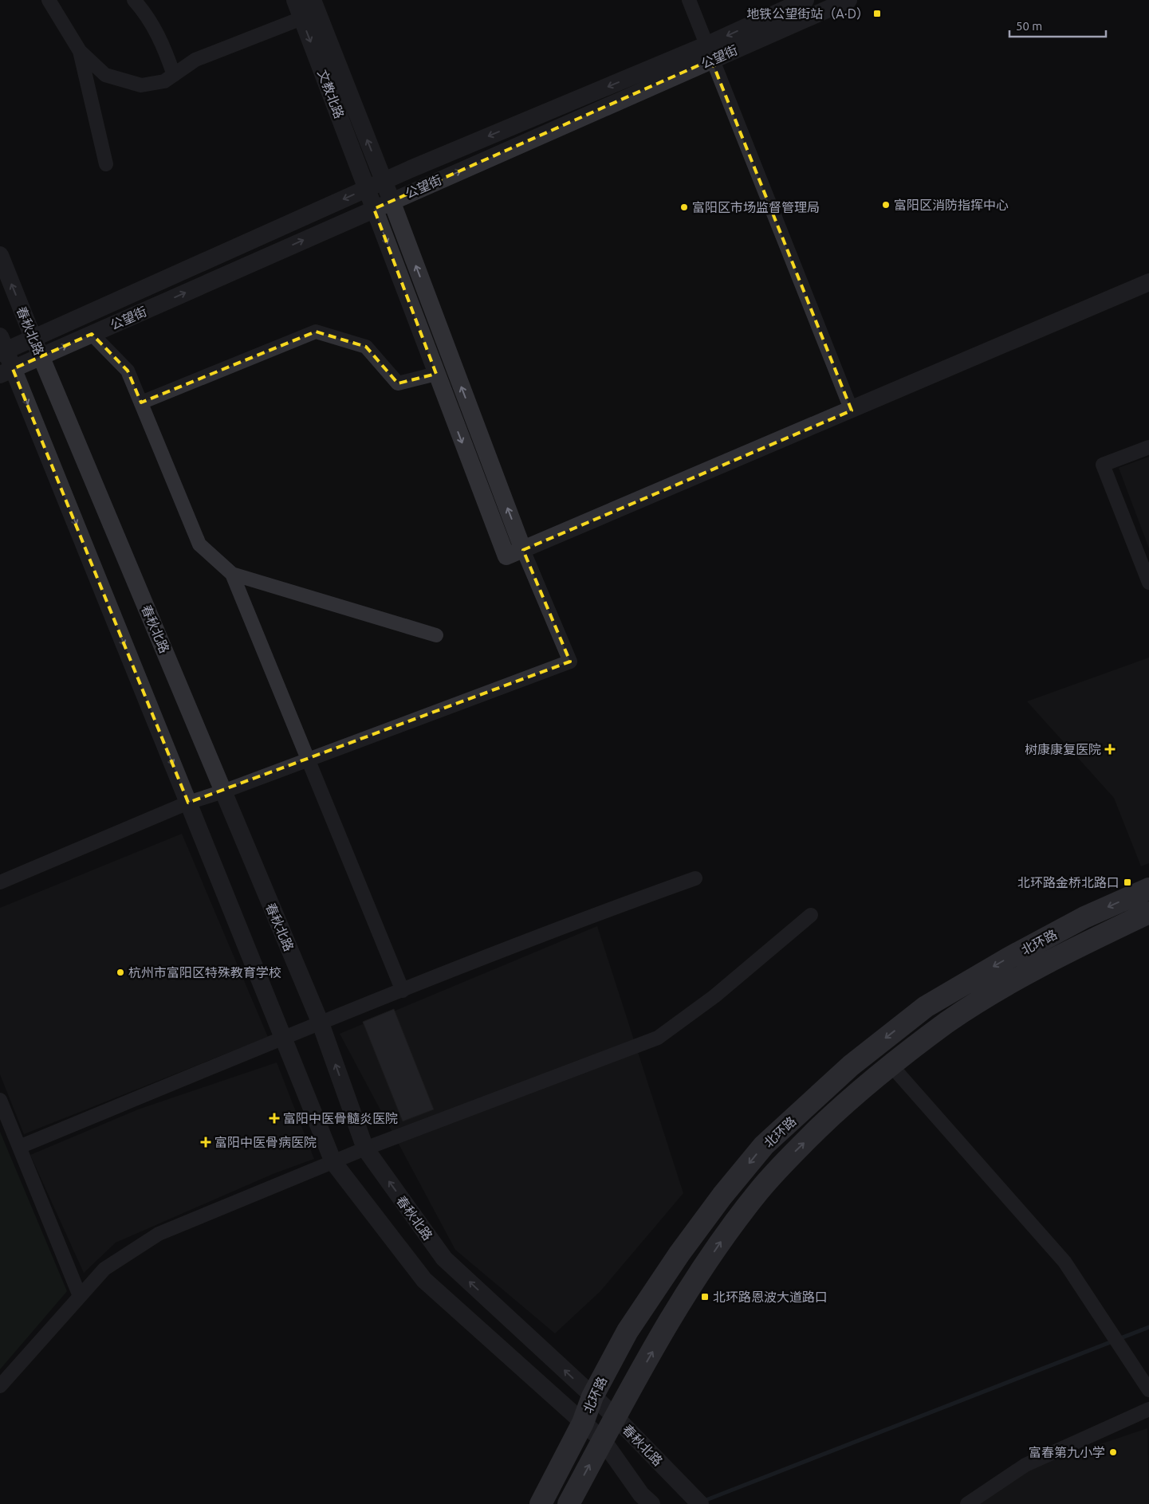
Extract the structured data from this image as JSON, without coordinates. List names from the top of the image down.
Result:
{
  "streets": {
    "main road": ["北环路"],
    "street": ["公望街", "文教北路", "春秋北路"]
  },
  "crossings": [
    ["公望街", "文教北路"],
    ["公望街", "春秋北路"],
    ["春秋北路", "北环路"]
  ],
  "places": {
    "transit": ["地铁公望街站（A·D）", "北环路金桥北路口", "北环路恩波大道路口"],
    "other": [
      "富阳区消防指挥中心",
      "富阳区市场监督管理局",
      "杭州市富阳区特殊教育学校",
      "富春第九小学"
    ],
    "health": ["树康康复医院", "富阳中医骨髓炎医院", "富阳中医骨病医院"]
  },
  "scale_bar": "50 m"
}
